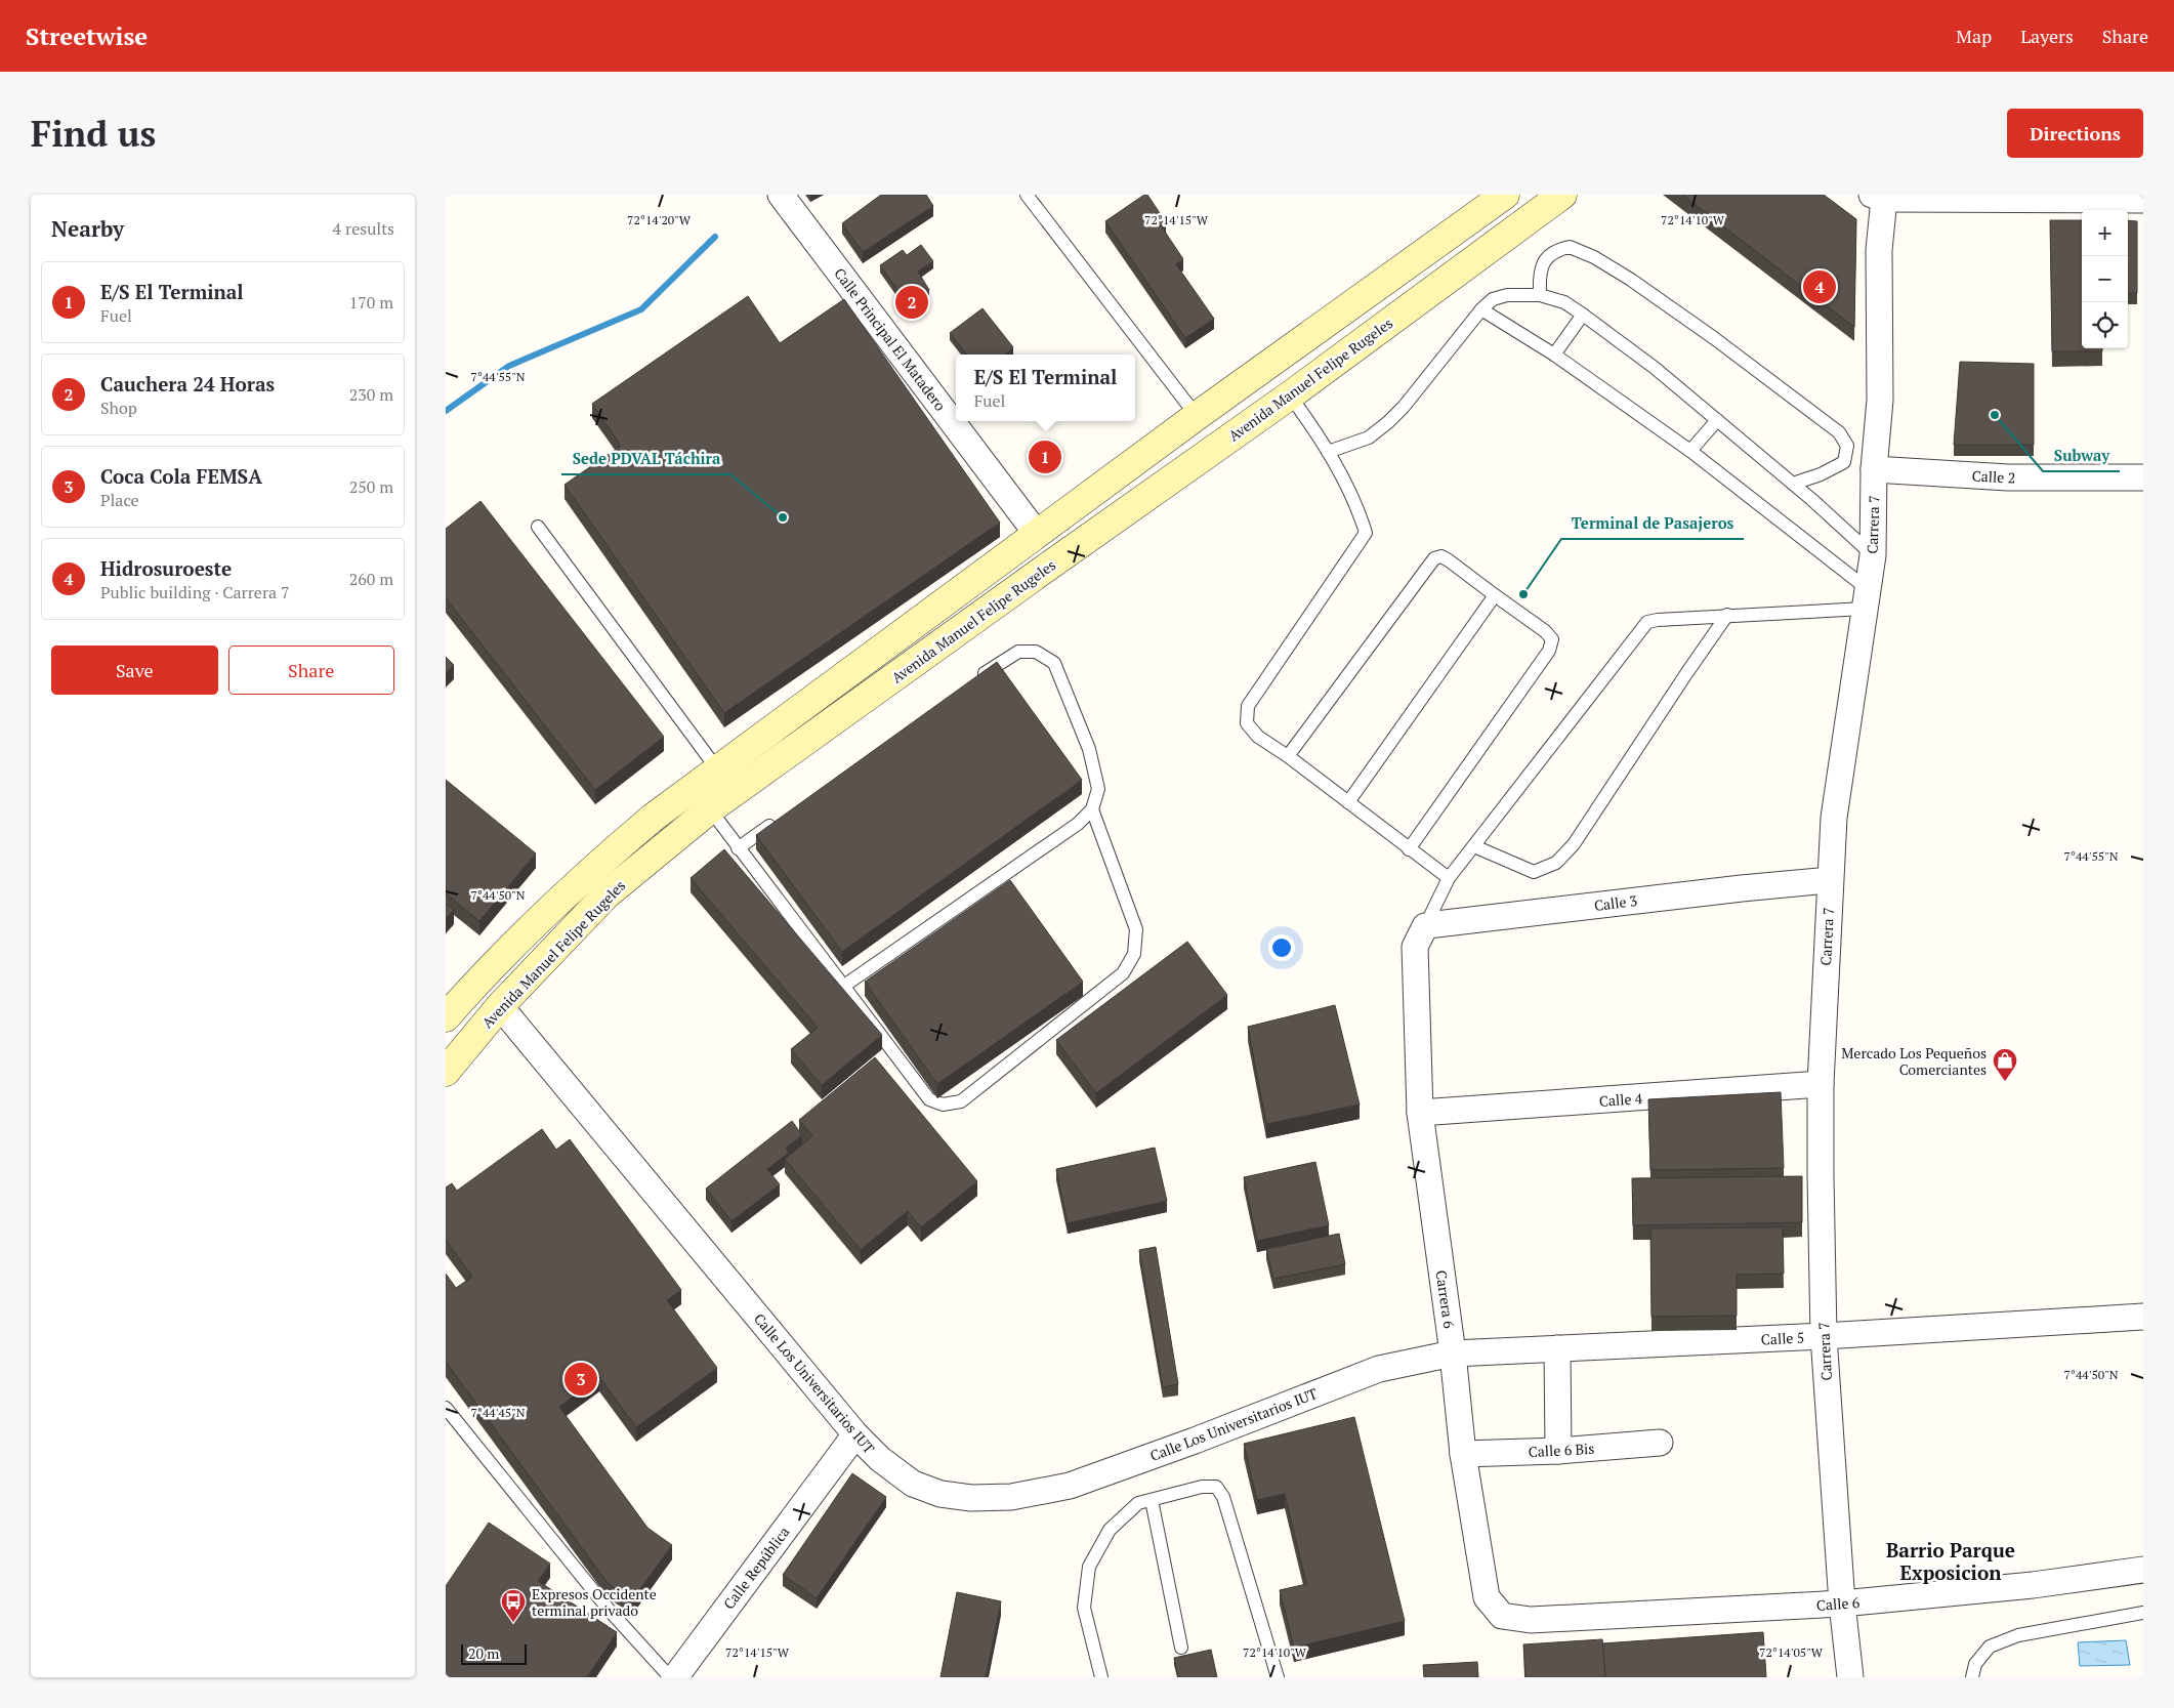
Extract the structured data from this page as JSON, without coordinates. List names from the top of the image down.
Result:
{
  "streets": {
    "street": [
      "Calle Principal El Matadero",
      "Avenida Manuel Felipe Rugeles",
      "Calle 2",
      "Carrera 7",
      "Calle 3",
      "Calle 4",
      "Carrera 6",
      "Calle 5",
      "Calle Los Universitarios IUT",
      "Calle 6 Bis",
      "Calle República",
      "Calle 6"
    ]
  },
  "crossings": [
    ["Avenida Manuel Felipe Rugeles", "Calle Los Universitarios IUT"],
    ["Calle 2", "Carrera 7"],
    ["Carrera 7", "Calle 3"],
    ["Carrera 7", "Calle 4"],
    ["Carrera 7", "Calle 5"],
    ["Carrera 7", "Calle 6"],
    ["Calle 3", "Carrera 6"],
    ["Calle 4", "Carrera 6"],
    ["Carrera 6", "Calle 5"],
    ["Carrera 6", "Calle Los Universitarios IUT"],
    ["Carrera 6", "Calle 6 Bis"],
    ["Carrera 6", "Calle 6"],
    ["Calle 5", "Calle Los Universitarios IUT"],
    ["Calle Los Universitarios IUT", "Calle República"]
  ],
  "districts": ["Barrio Parque Exposicion"],
  "places": {
    "other": ["Subway", "Sede PDVAL Táchira", "Terminal de Pasajeros"],
    "shop": ["Mercado Los Pequeños Comerciantes"],
    "bus stop": ["Expresos Occidente terminal privado"]
  },
  "scale_bar": "20 m",
  "page": {
    "header": "Streetwise",
    "nav": ["Map", "Layers", "Share"],
    "buttons": [
      "Directions",
      ["Save", "Share"]
    ],
    "title": "Find us",
    "heading": ["Nearby", "4 results"],
    "map_buttons": ["+", "−"],
    "list": [
      {
        "mark": "1",
        "name": "E/S El Terminal",
        "note": "Fuel",
        "value": "170 m"
      },
      {
        "mark": "2",
        "name": "Cauchera 24 Horas",
        "note": "Shop",
        "value": "230 m"
      },
      {
        "mark": "3",
        "name": "Coca Cola FEMSA",
        "note": "Place",
        "value": "250 m"
      },
      {
        "mark": "4",
        "name": "Hidrosuroeste",
        "note": "Public building · Carrera 7",
        "value": "260 m"
      }
    ],
    "pins": [
      "4",
      "2",
      "1",
      "3"
    ],
    "popup": ["E/S El Terminal", "Fuel"],
    "scale": "20 m"
  },
  "coordinates": [
    "72°14'20\"W",
    "72°14'15\"W",
    "72°14'10\"W",
    "7°44'55\"N",
    "7°44'50\"N",
    "7°44'45\"N",
    "72°14'05\"W"
  ]
}
